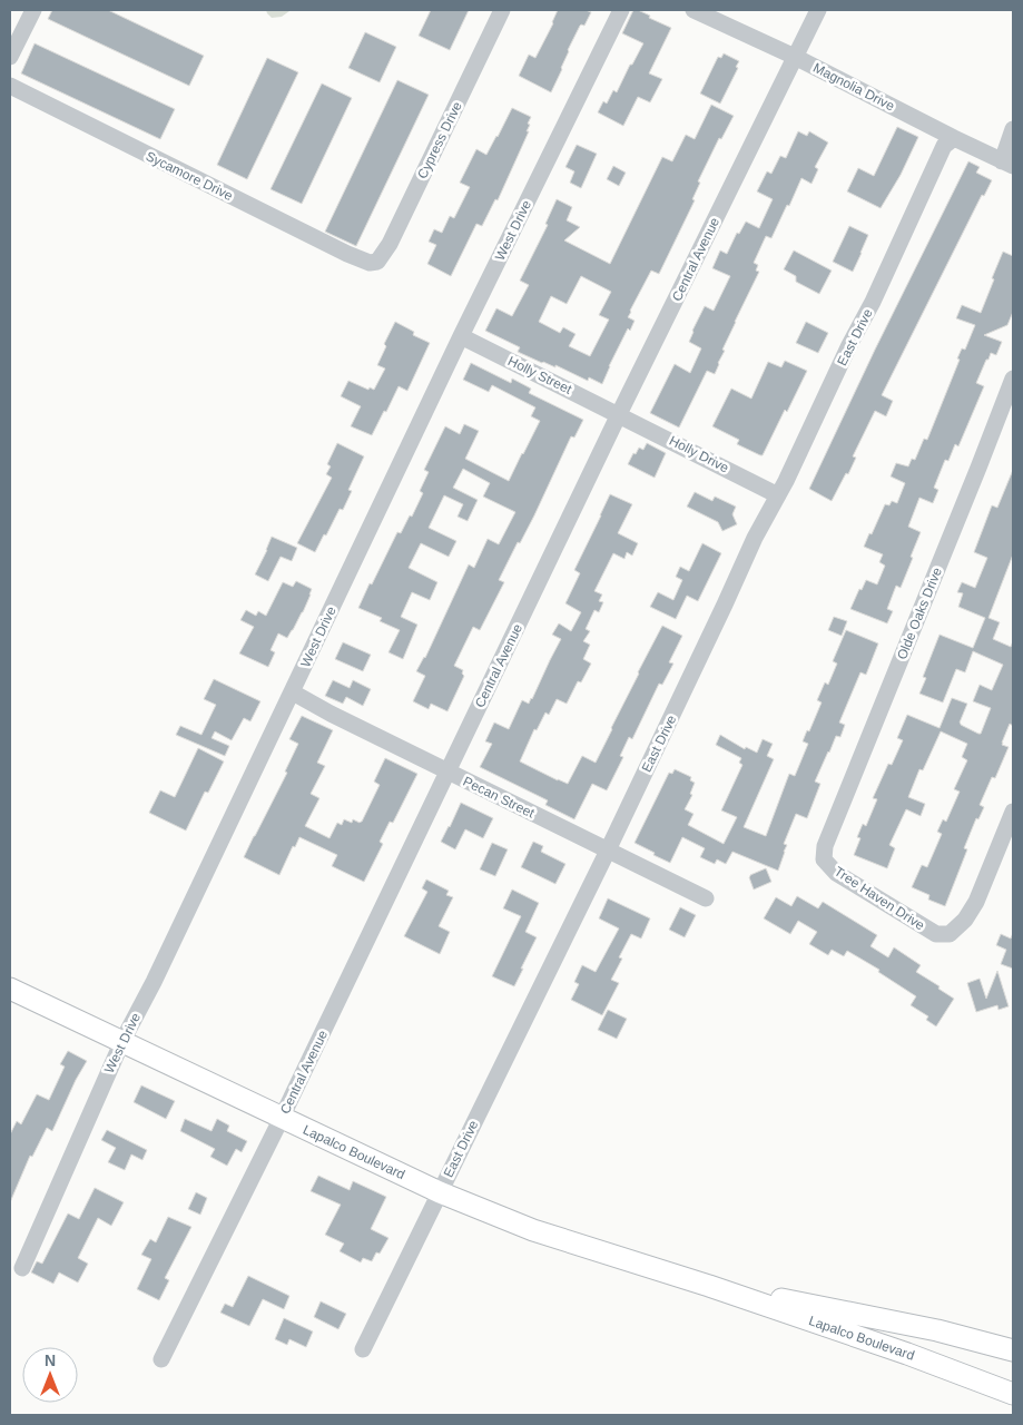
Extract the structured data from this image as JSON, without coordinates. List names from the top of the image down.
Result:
{
  "streets": {
    "main road": ["Lapalco Boulevard"],
    "street": [
      "Magnolia Drive",
      "Cypress Drive",
      "Sycamore Drive",
      "West Drive",
      "Central Avenue",
      "East Drive",
      "Holly Street",
      "Holly Drive",
      "Olde Oaks Drive",
      "Pecan Street",
      "Tree Haven Drive"
    ]
  },
  "crossings": [
    ["Magnolia Drive", "Central Avenue"],
    ["Magnolia Drive", "East Drive"],
    ["Cypress Drive", "Sycamore Drive"],
    ["West Drive", "Holly Street"],
    ["West Drive", "Pecan Street"],
    ["West Drive", "Lapalco Boulevard"],
    ["Central Avenue", "Holly Street"],
    ["Central Avenue", "Holly Drive"],
    ["Central Avenue", "Pecan Street"],
    ["Central Avenue", "Lapalco Boulevard"],
    ["East Drive", "Holly Drive"],
    ["East Drive", "Pecan Street"],
    ["East Drive", "Lapalco Boulevard"],
    ["Holly Street", "Holly Drive"],
    ["Olde Oaks Drive", "Tree Haven Drive"]
  ],
  "north": "top"
}
